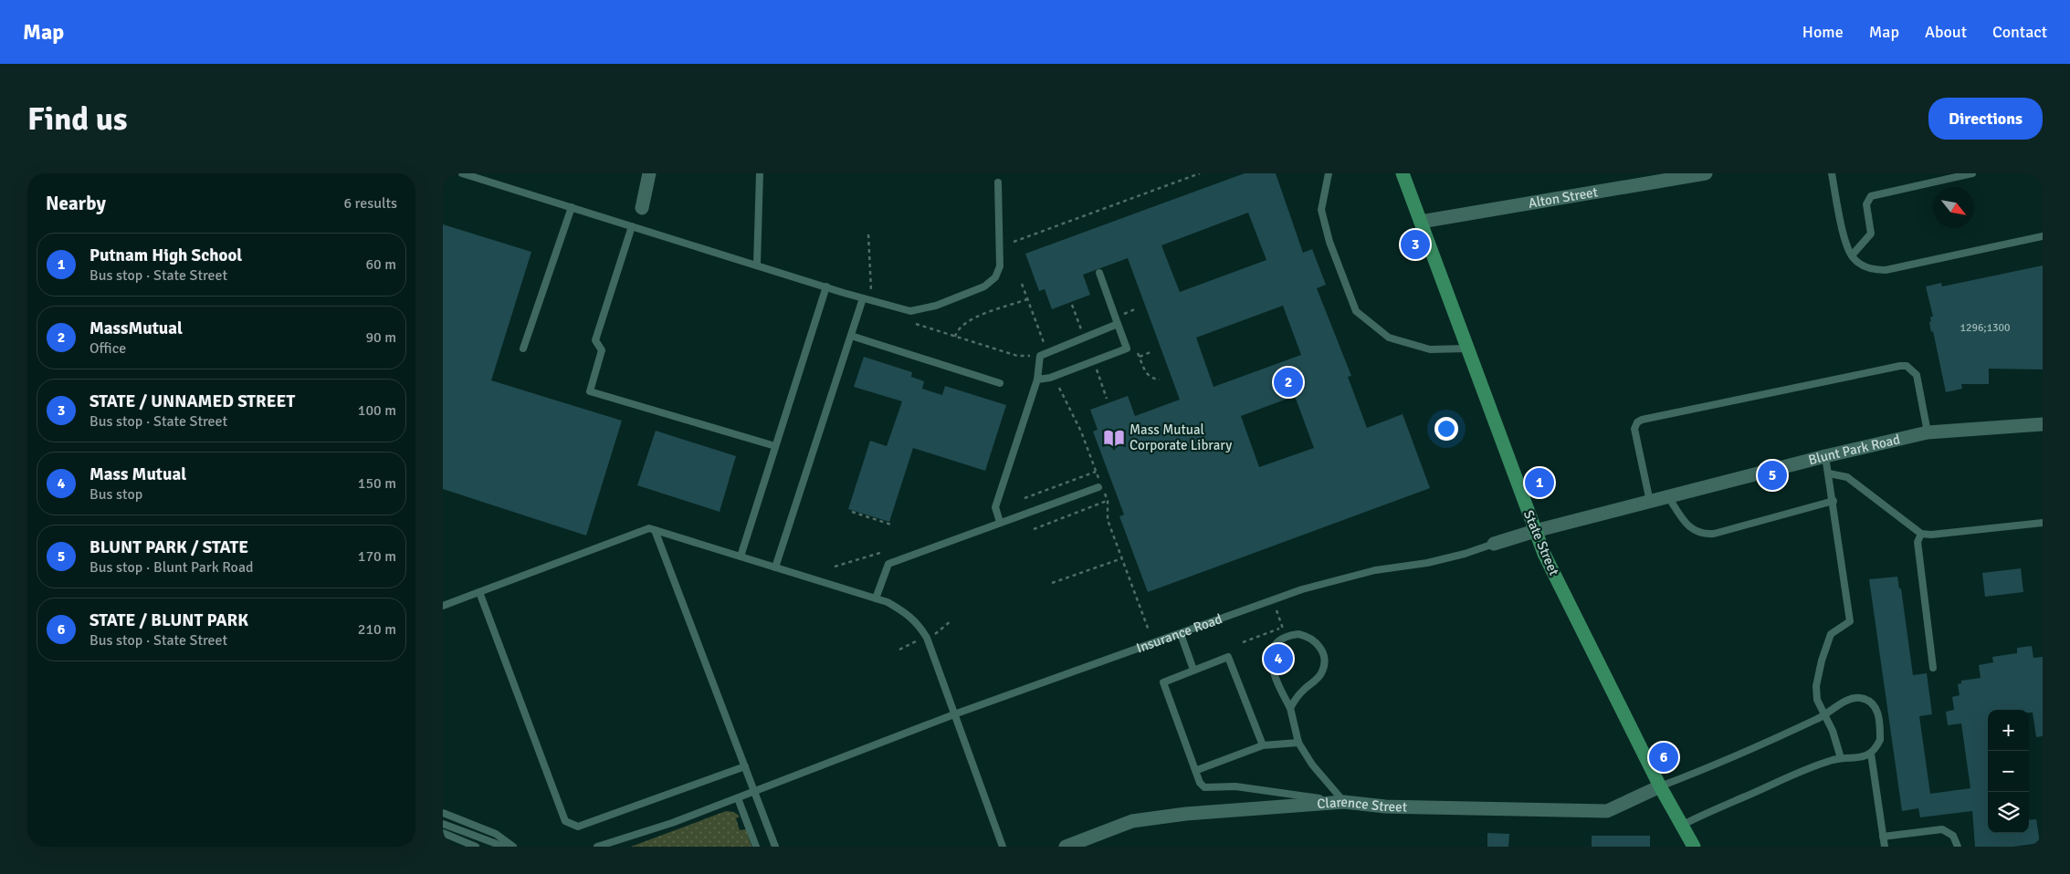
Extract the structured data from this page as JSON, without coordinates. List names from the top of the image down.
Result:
{
  "streets": {
    "main road": ["State Street"],
    "street": [
      "Alton Street",
      "Blunt Park Road",
      "Insurance Road",
      "Clarence Street"
    ]
  },
  "crossings": [
    ["Alton Street", "State Street"],
    ["Blunt Park Road", "State Street"],
    ["Blunt Park Road", "Insurance Road"],
    ["State Street", "Insurance Road"],
    ["State Street", "Clarence Street"]
  ],
  "places": {
    "library": ["Mass Mutual Corporate Library"]
  },
  "house_numbers": ["1296;1300"],
  "north": "bottom right",
  "page": {
    "header": "Map",
    "nav": [
      "Home",
      "Map",
      "About",
      "Contact"
    ],
    "buttons": "Directions",
    "title": "Find us",
    "heading": ["Nearby", "6 results"],
    "pins": [
      "3",
      "2",
      "5",
      "1",
      "4",
      "6"
    ],
    "list": [
      {
        "mark": "1",
        "name": "Putnam High School",
        "note": "Bus stop · State Street",
        "value": "60 m"
      },
      {
        "mark": "2",
        "name": "MassMutual",
        "note": "Office",
        "value": "90 m"
      },
      {
        "mark": "3",
        "name": "STATE / UNNAMED STREET",
        "note": "Bus stop · State Street",
        "value": "100 m"
      },
      {
        "mark": "4",
        "name": "Mass Mutual",
        "note": "Bus stop",
        "value": "150 m"
      },
      {
        "mark": "5",
        "name": "BLUNT PARK / STATE",
        "note": "Bus stop · Blunt Park Road",
        "value": "170 m"
      },
      {
        "mark": "6",
        "name": "STATE / BLUNT PARK",
        "note": "Bus stop · State Street",
        "value": "210 m"
      }
    ],
    "map_buttons": ["+", "−"]
  }
}
